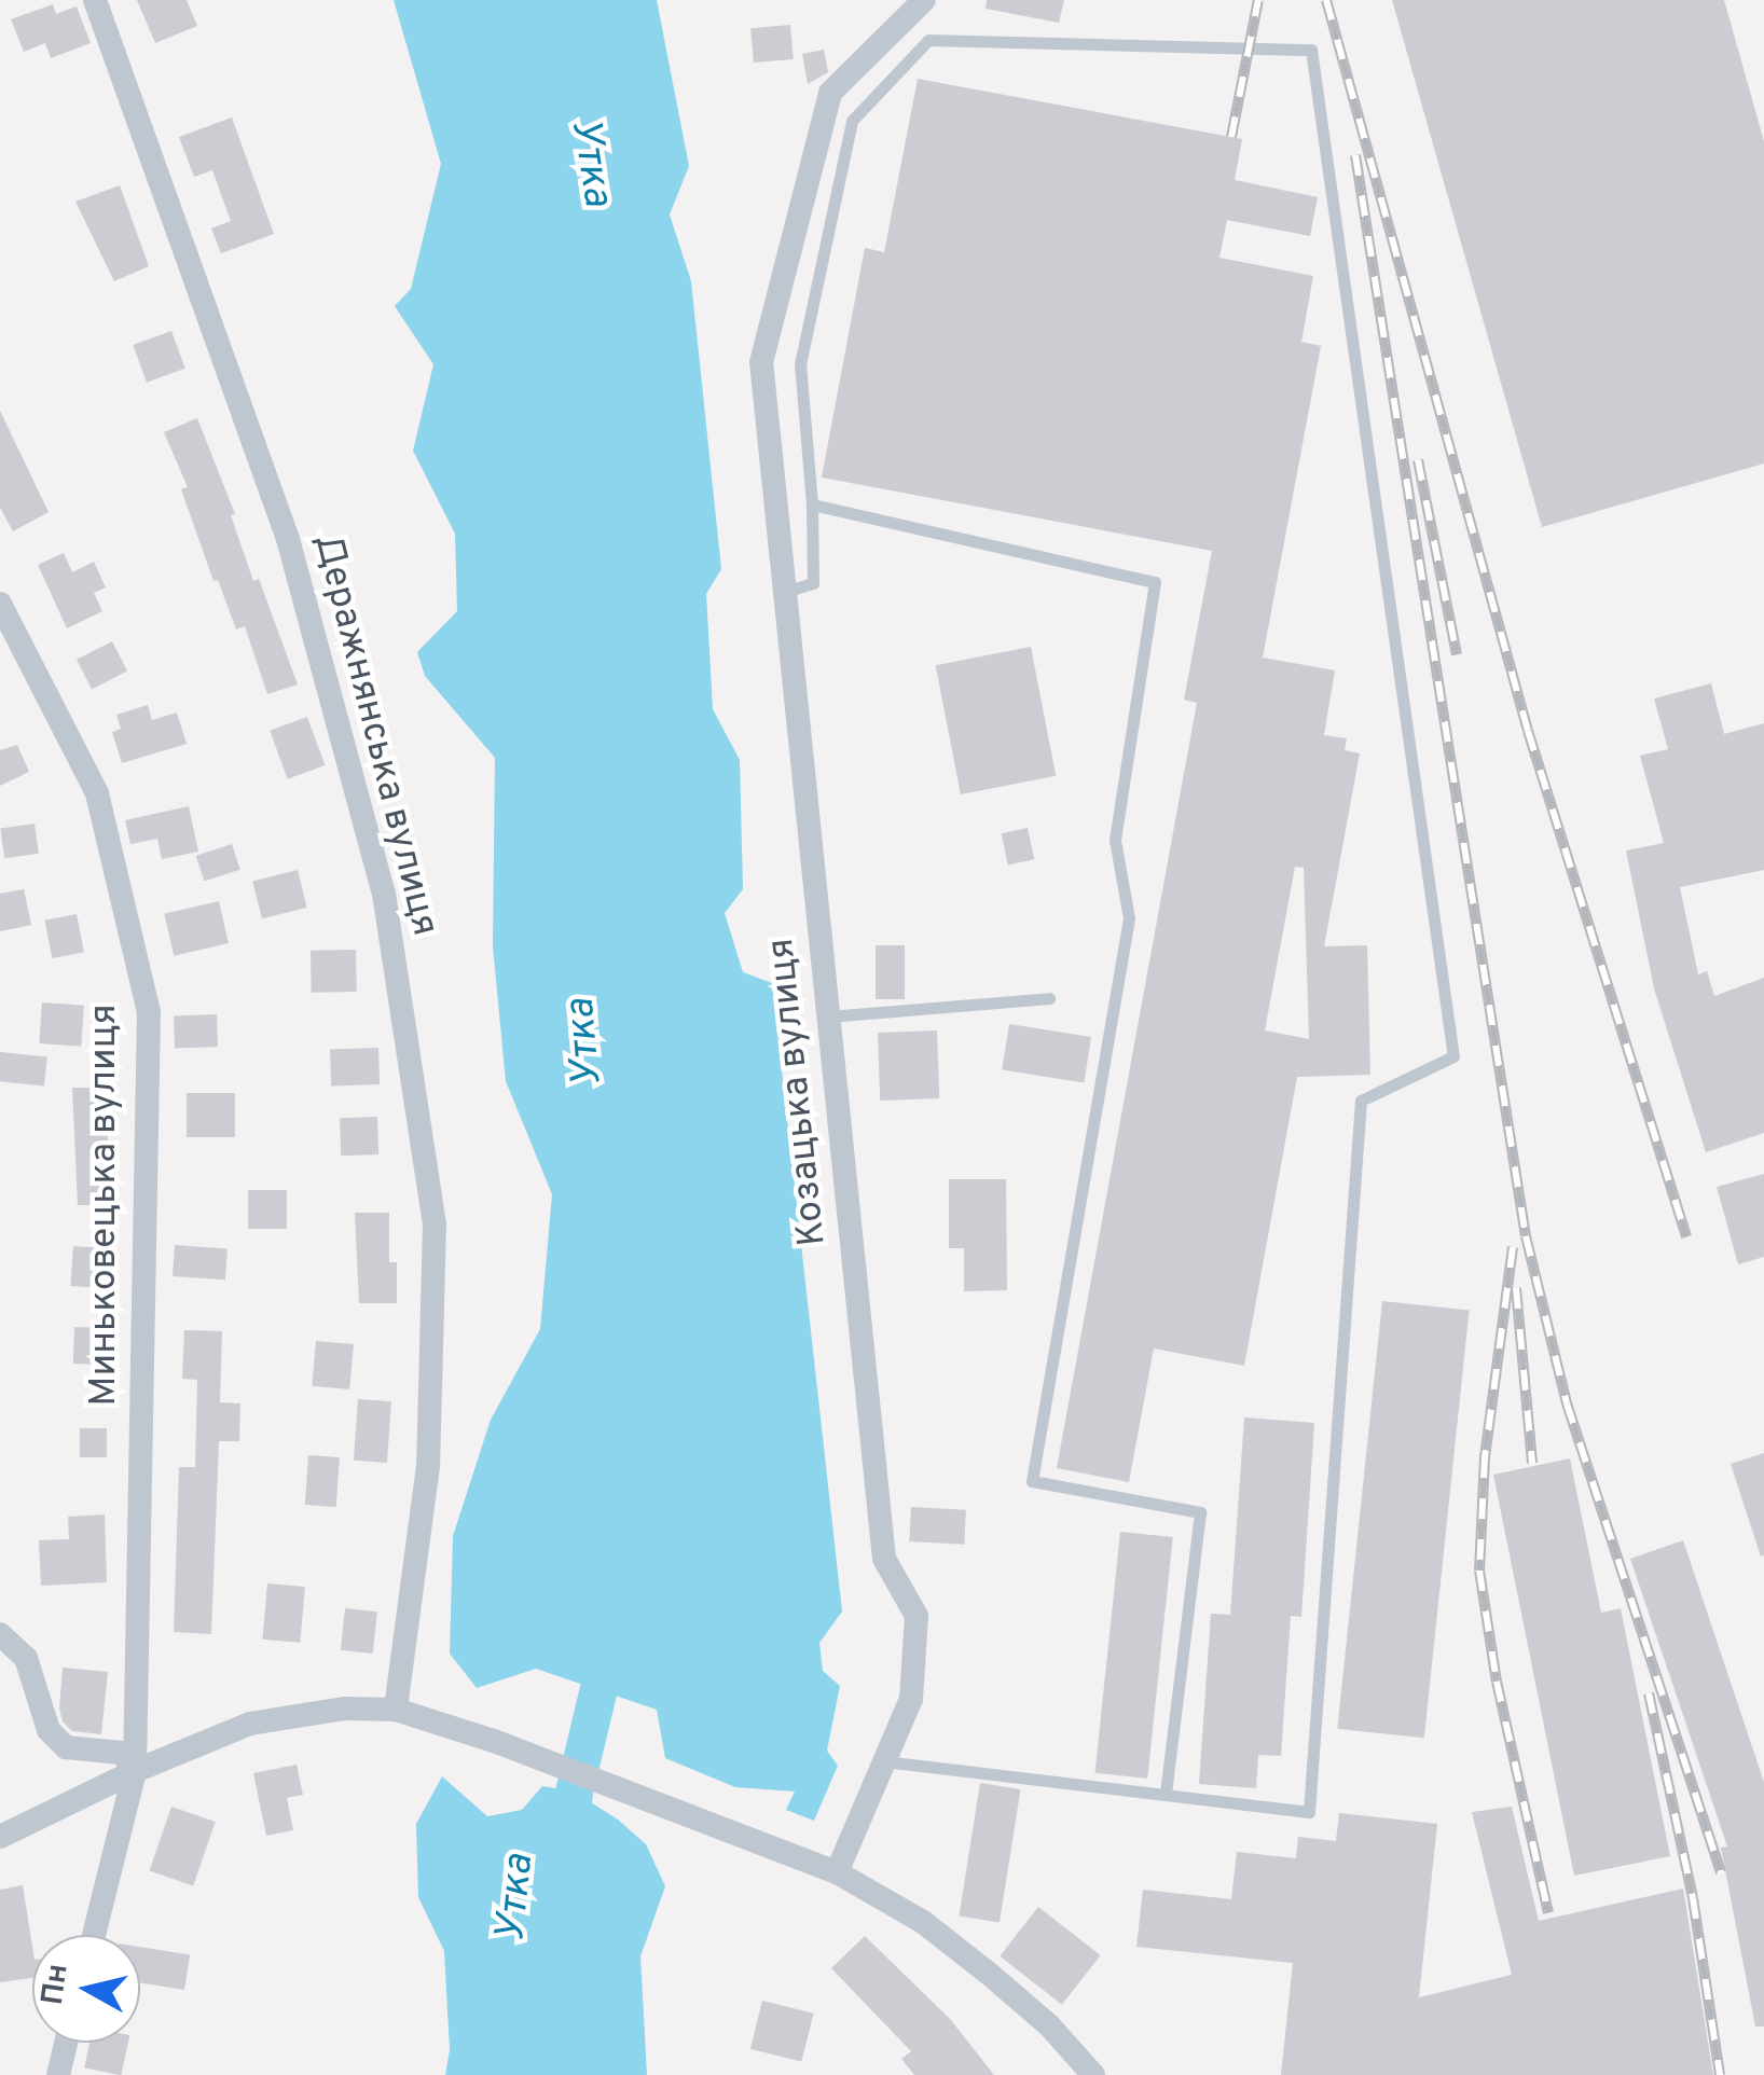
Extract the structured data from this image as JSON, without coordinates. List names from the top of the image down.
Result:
{
  "streets": {
    "street": ["Деражнянська вулиця", "Козацька вулиця", "Миньковецька вулиця"]
  },
  "water": ["Утка"],
  "north": "left"
}
